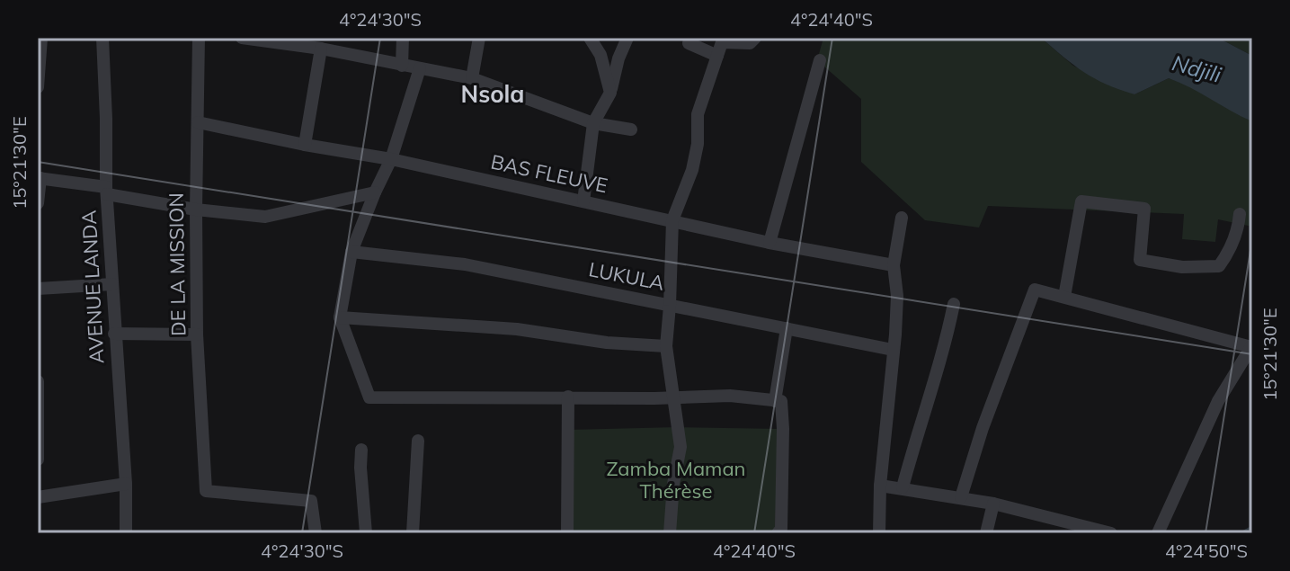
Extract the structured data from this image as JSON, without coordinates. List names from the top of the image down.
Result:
{
  "streets": {
    "street": [
      "BAS FLEUVE",
      "DE LA MISSION",
      "LUKULA",
      "AVENUE LANDA"
    ]
  },
  "crossings": [
    ["BAS FLEUVE", "DE LA MISSION"]
  ],
  "districts": ["Nsola"],
  "water": ["Ndjili"],
  "parks": ["Zamba Maman Thérèse"],
  "coordinates": [
    "4°24'30\"S",
    "4°24'40\"S",
    "15°21'30\"E",
    "4°24'50\"S"
  ]
}
